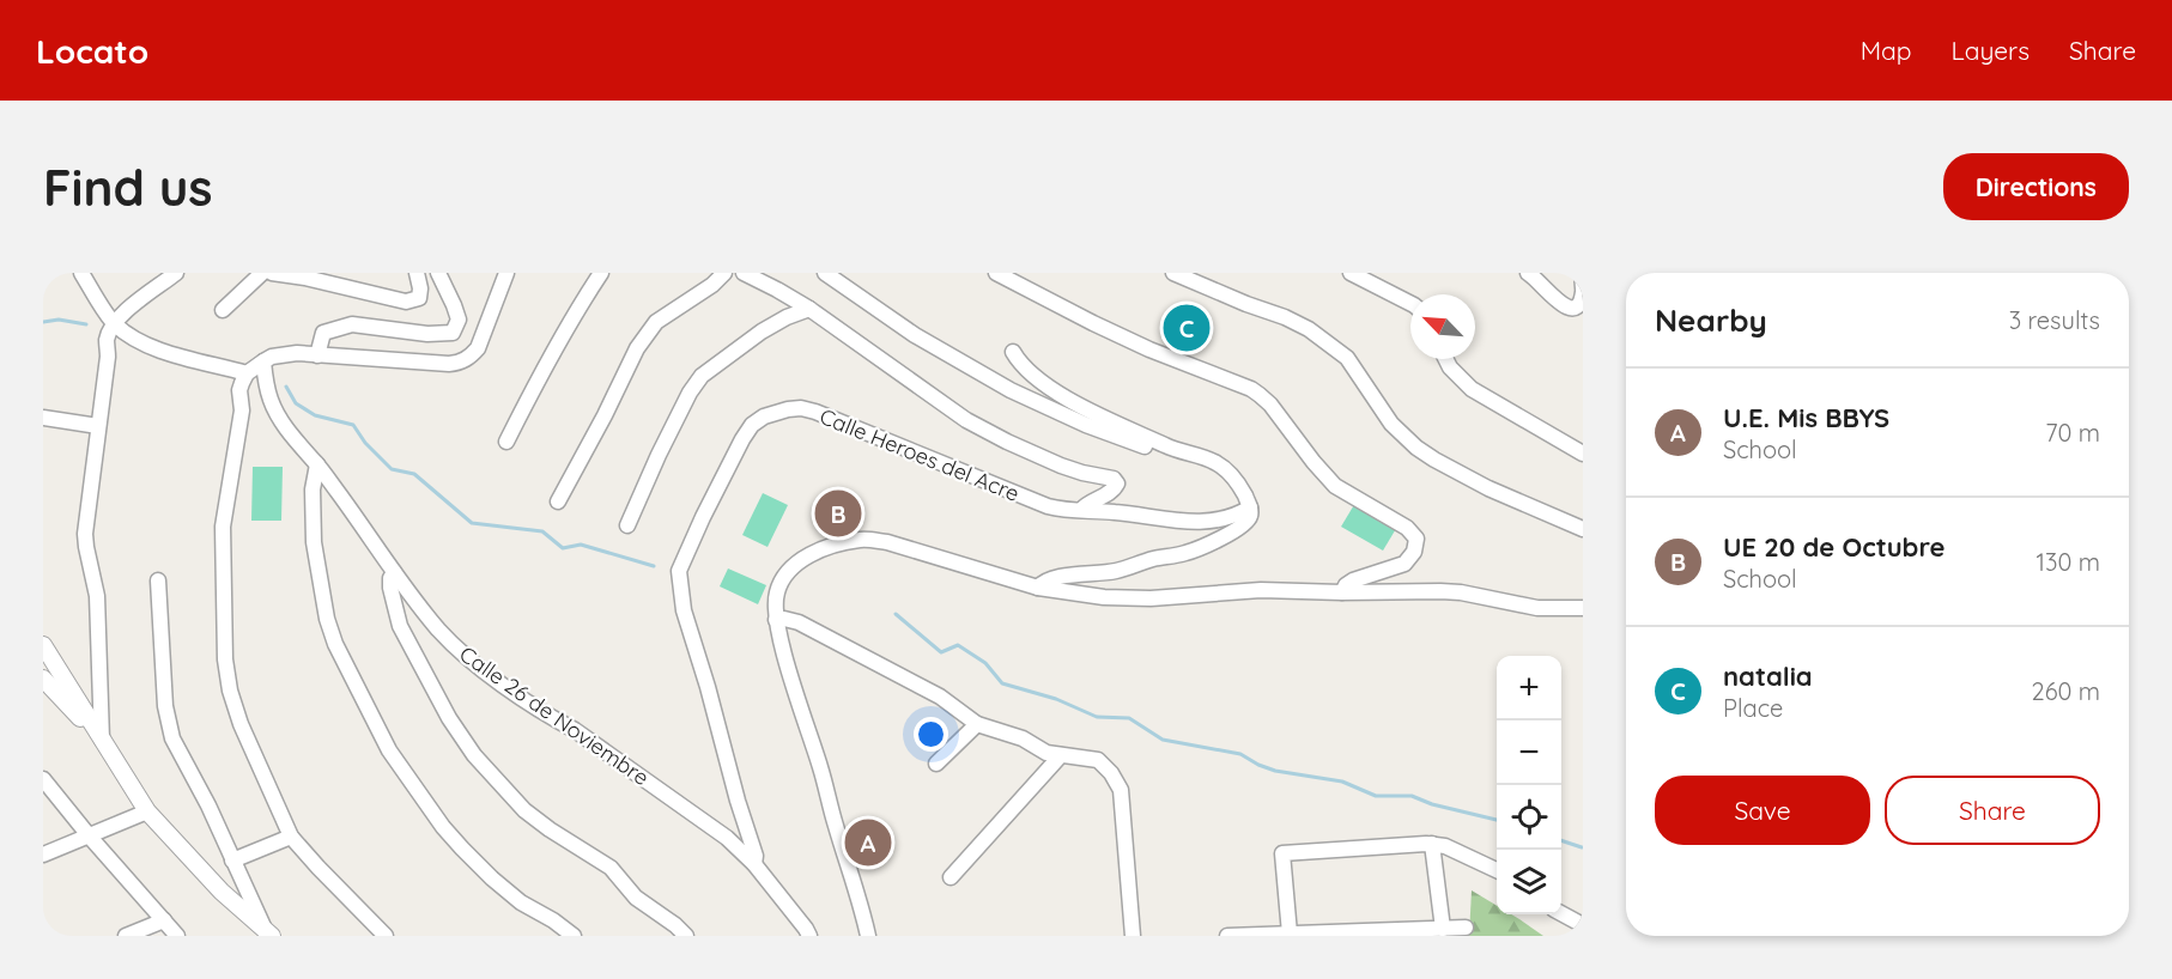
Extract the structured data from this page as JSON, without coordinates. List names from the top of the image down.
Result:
{
  "streets": {
    "street": ["Calle Heroes del Acre", "Calle 26 de Noviembre"]
  },
  "crossings": [
    ["Calle Heroes del Acre", "Calle 26 de Noviembre"]
  ],
  "north": "top left",
  "page": {
    "header": "Locato",
    "nav": ["Map", "Layers", "Share"],
    "buttons": [
      "Directions",
      ["Save", "Share"]
    ],
    "title": "Find us",
    "heading": ["Nearby", "3 results"],
    "pins": ["C", "B", "A"],
    "list": [
      {
        "mark": "A",
        "name": "U.E. Mis BBYS",
        "note": "School",
        "value": "70 m"
      },
      {
        "mark": "B",
        "name": "UE 20 de Octubre",
        "note": "School",
        "value": "130 m"
      },
      {
        "mark": "C",
        "name": "natalia",
        "note": "Place",
        "value": "260 m"
      }
    ],
    "map_buttons": ["+", "−"]
  }
}
